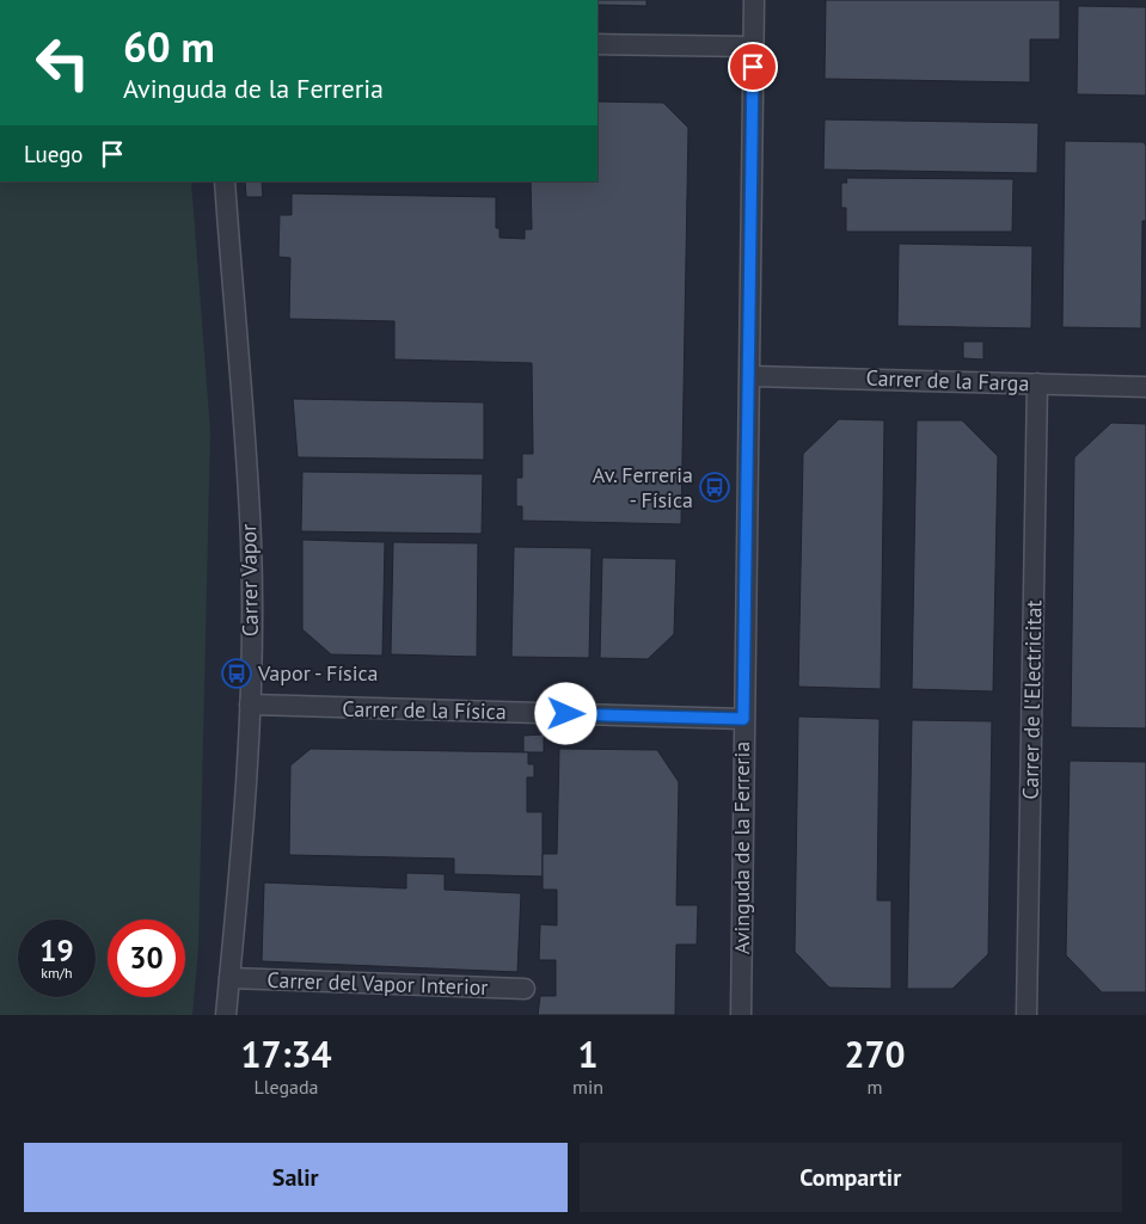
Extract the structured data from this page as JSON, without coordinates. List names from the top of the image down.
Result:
{
  "streets": {
    "street": [
      "Carrer de la Farga",
      "Carrer Vapor",
      "Carrer de l'Electricitat",
      "Carrer de la Física",
      "Avinguda de la Ferreria",
      "Carrer del Vapor Interior"
    ]
  },
  "crossings": [
    ["Carrer de la Farga", "Carrer de l'Electricitat"],
    ["Carrer de la Farga", "Avinguda de la Ferreria"],
    ["Carrer Vapor", "Carrer de la Física"],
    ["Carrer Vapor", "Carrer del Vapor Interior"],
    ["Carrer de la Física", "Avinguda de la Ferreria"]
  ],
  "places": {
    "bus stop": ["Av. Ferreria - Física", "Vapor - Física"]
  },
  "page": {
    "turn": ["60 m", "Avinguda de la Ferreria"],
    "then": "Luego",
    "speed": "19 km/h",
    "limit": "30",
    "eta": [
      "17:34",
      "Llegada",
      "1",
      "min",
      "270",
      "m"
    ],
    "buttons": ["Salir", "Compartir"]
  }
}
